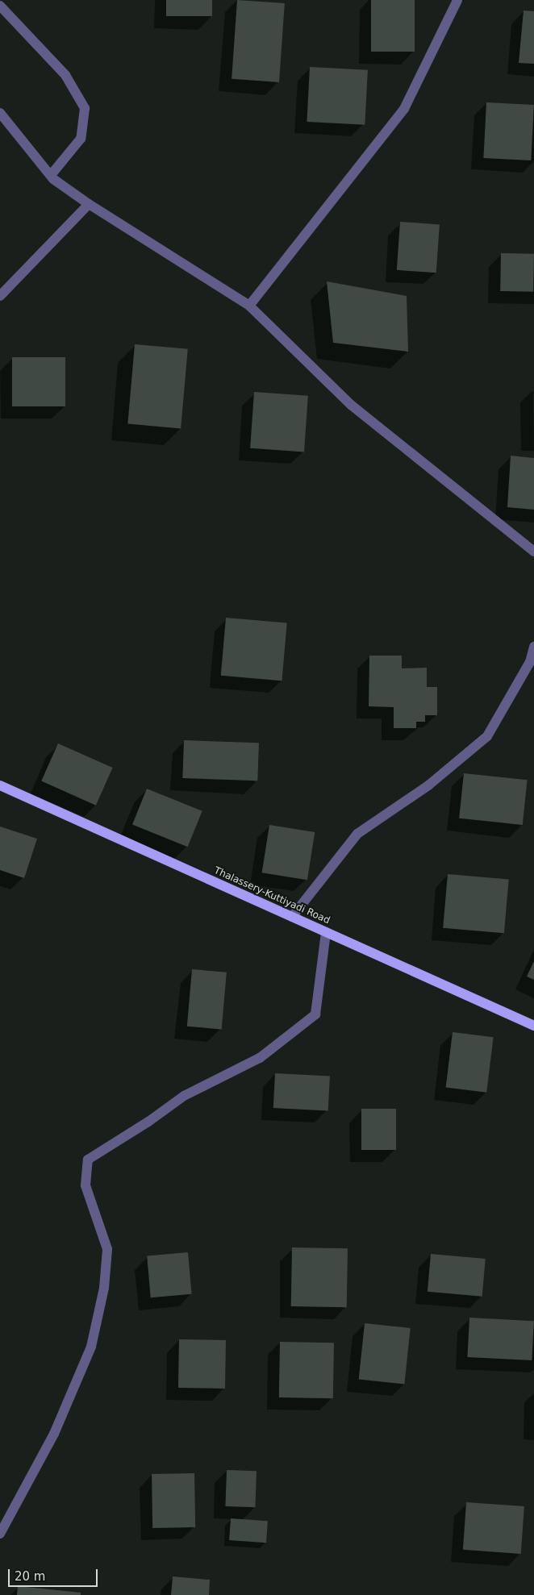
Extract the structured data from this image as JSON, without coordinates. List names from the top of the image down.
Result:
{
  "streets": {
    "main road": ["Thalassery-Kuttiyadi Road"]
  },
  "scale_bar": "20 m"
}
